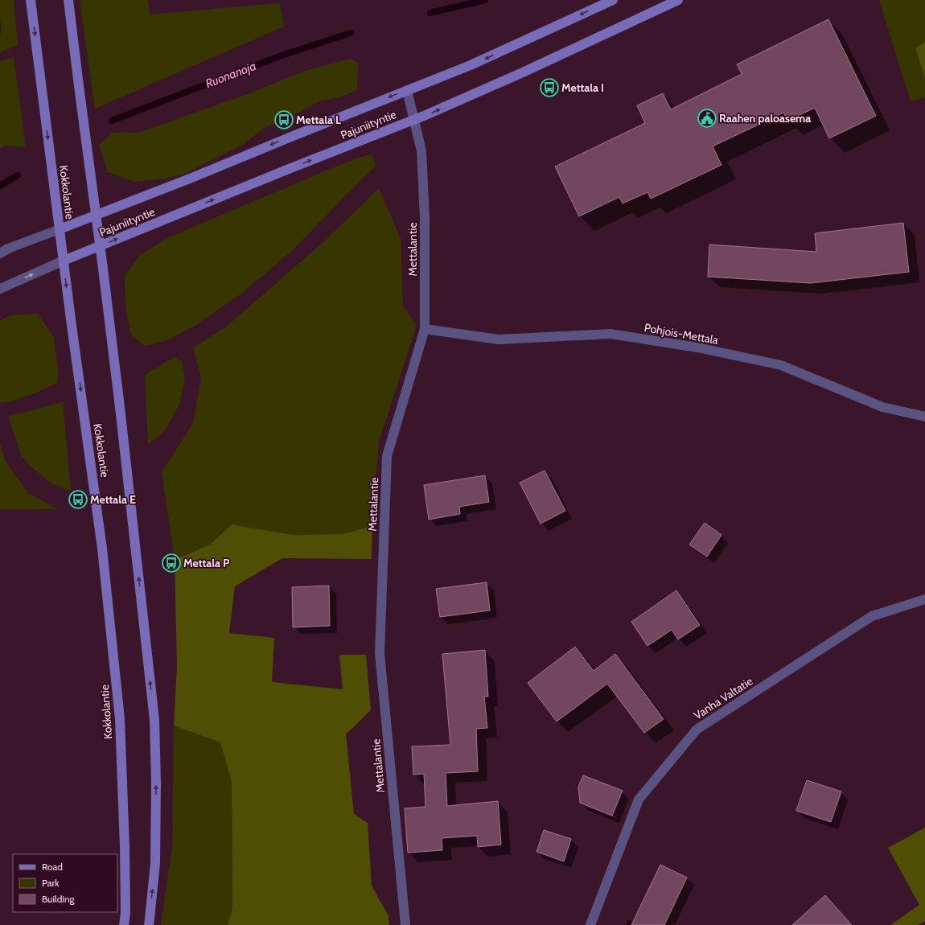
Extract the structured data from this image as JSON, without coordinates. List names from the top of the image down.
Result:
{
  "streets": {
    "main road": ["Pajuniityntie", "Kokkolantie"],
    "street": ["Mettalantie", "Pohjois-Mettala", "Vanha Valtatie"]
  },
  "crossings": [
    ["Pajuniityntie", "Kokkolantie"],
    ["Pajuniityntie", "Mettalantie"],
    ["Mettalantie", "Pohjois-Mettala"]
  ],
  "water": ["Ruonanoja"],
  "places": {
    "bus stop": [
      "Mettala I",
      "Mettala L",
      "Mettala E",
      "Mettala P"
    ],
    "public building": ["Raahen paloasema"]
  },
  "legend": ["Road", "Park", "Building"]
}
